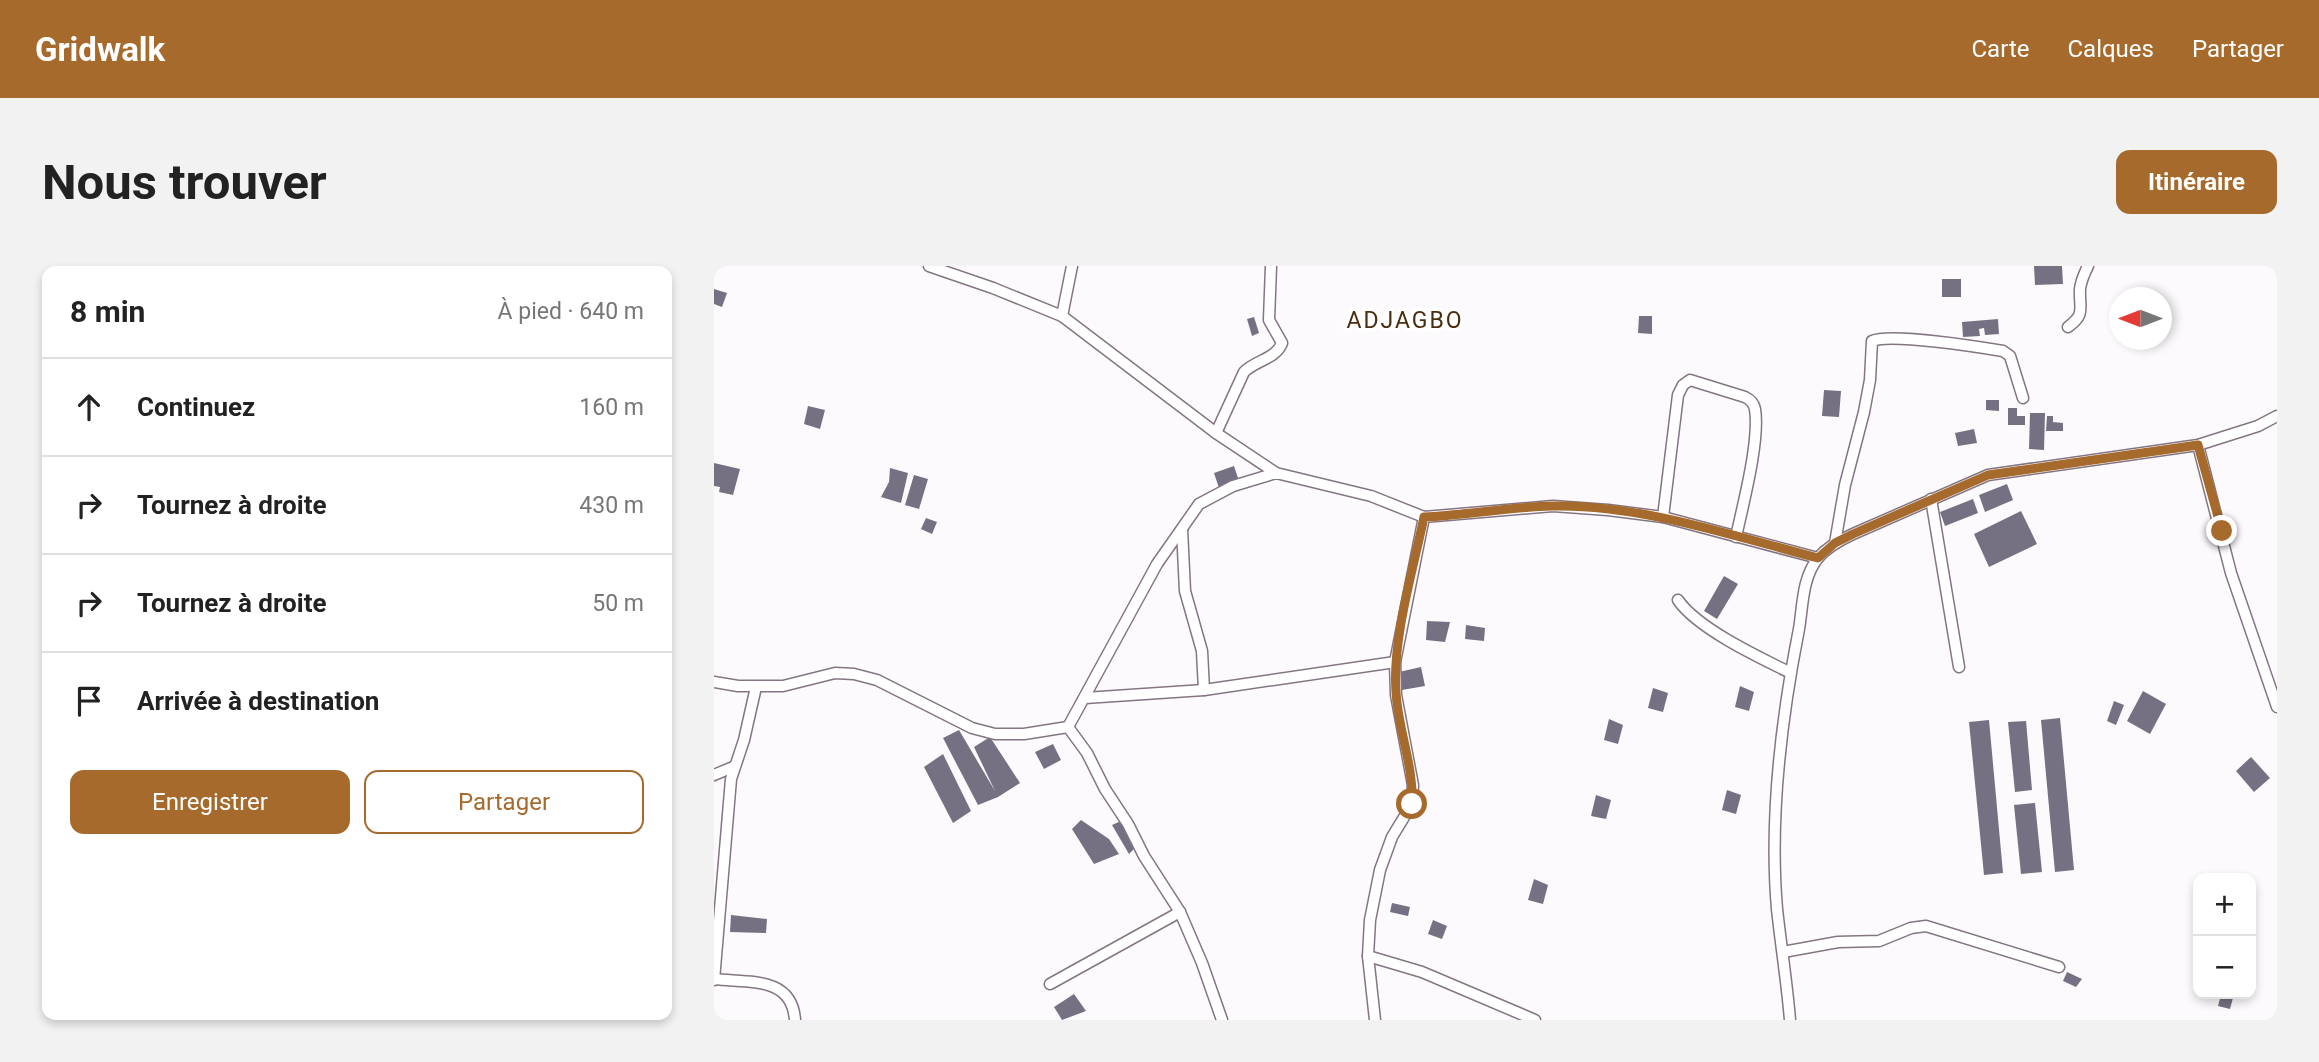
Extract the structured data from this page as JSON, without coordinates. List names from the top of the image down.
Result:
{
  "districts": ["ADJAGBO"],
  "north": "left",
  "page": {
    "header": "Gridwalk",
    "nav": ["Carte", "Calques", "Partager"],
    "buttons": [
      "Itinéraire",
      ["Enregistrer", "Partager"]
    ],
    "title": "Nous trouver",
    "heading": ["8 min", "À pied · 640 m"],
    "list": [
      ["Continuez", "160 m"],
      ["Tournez à droite", "430 m"],
      ["Tournez à droite", "50 m"],
      "Arrivée à destination"
    ],
    "map_buttons": ["+", "−"]
  }
}
